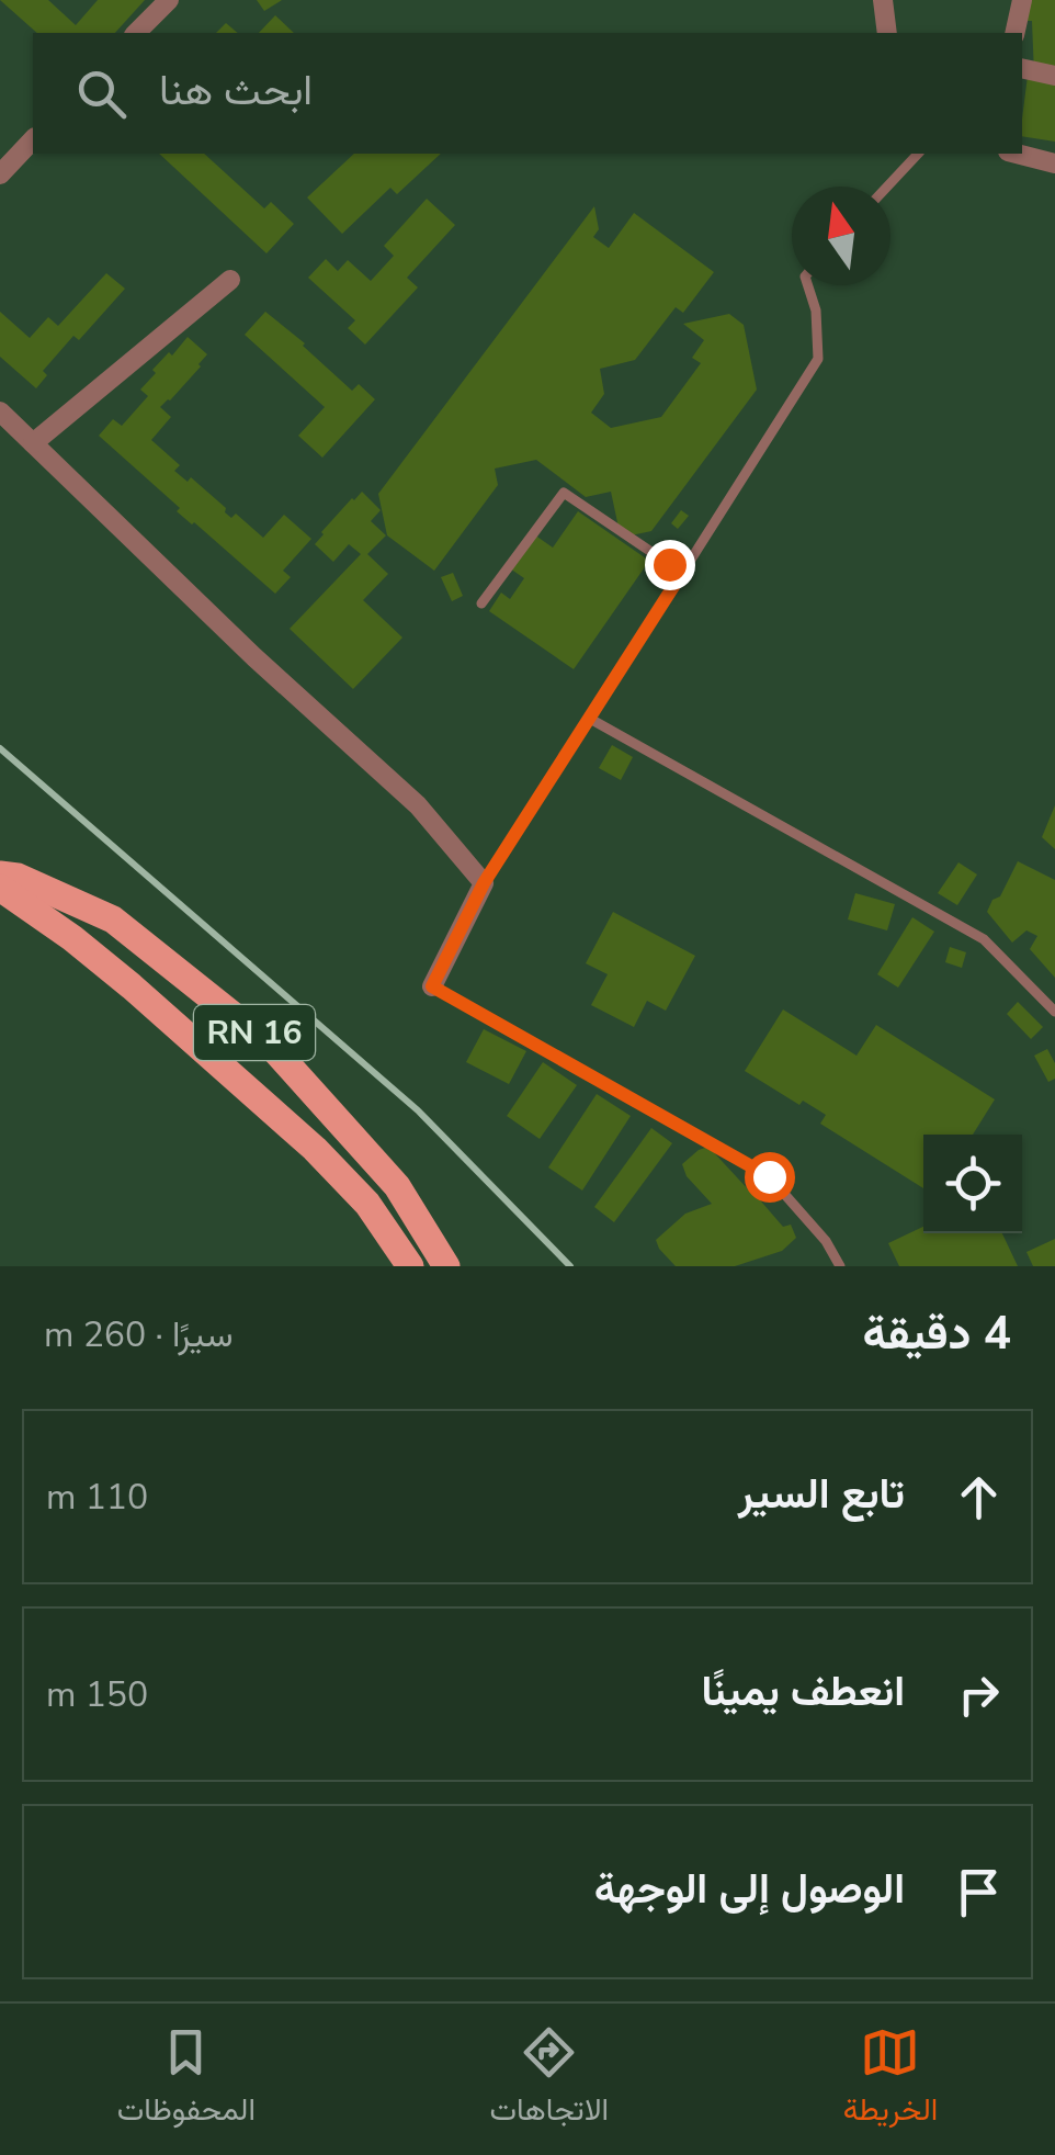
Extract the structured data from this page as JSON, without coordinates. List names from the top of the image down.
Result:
{
  "streets": {
    "main road": ["RN 16"]
  },
  "north": "top",
  "page": {
    "search": "ابحث هنا",
    "heading": ["4 دقيقة", "سيرًا · 260 m"],
    "list": [
      ["تابع السير", "110 m"],
      ["انعطف يمينًا", "150 m"],
      "الوصول إلى الوجهة"
    ],
    "nav": ["الخريطة", "الاتجاهات", "المحفوظات"]
  }
}
